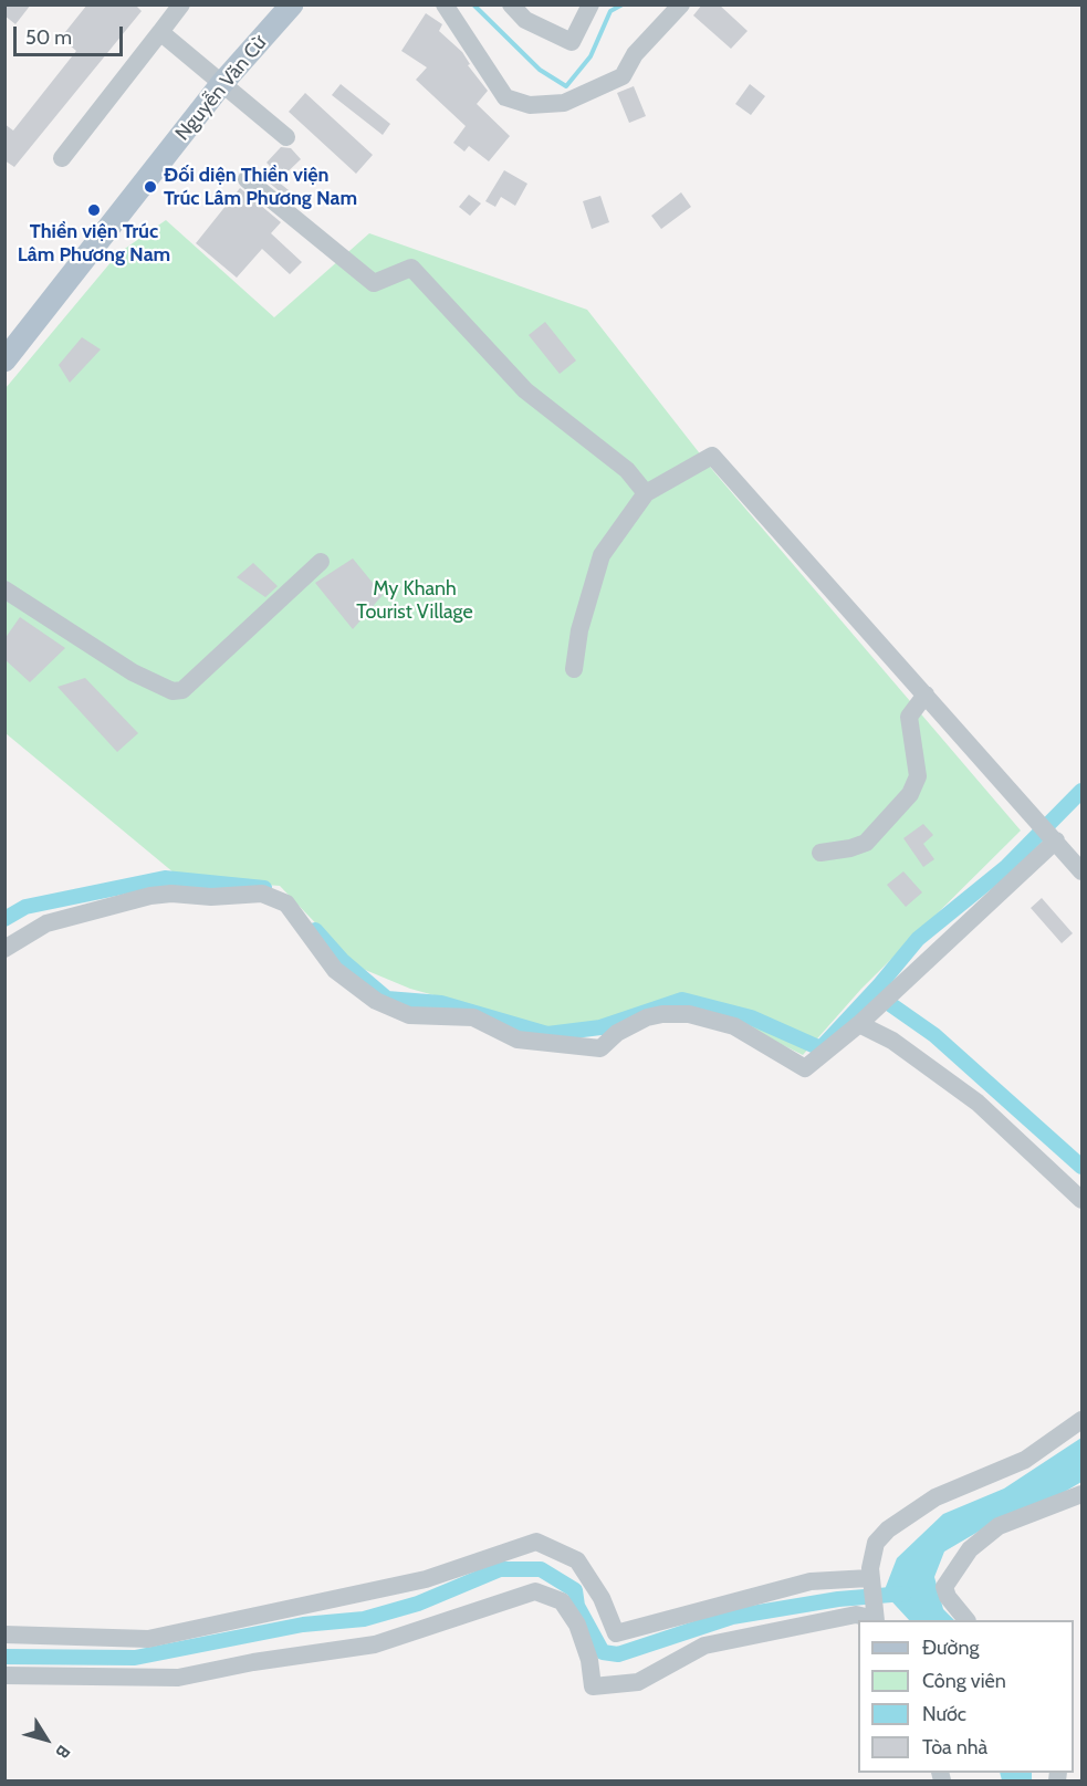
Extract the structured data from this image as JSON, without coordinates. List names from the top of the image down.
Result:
{
  "streets": {
    "main road": ["Nguyễn Văn Cừ"]
  },
  "parks": ["My Khanh Tourist Village"],
  "places": ["Đối diện Thiền viện Trúc Lâm Phương Nam", "Thiền viện Trúc Lâm Phương Nam"],
  "legend": [
    "Đường",
    "Công viên",
    "Nước",
    "Tòa nhà"
  ],
  "scale_bar": "50 m",
  "north": "bottom right"
}
